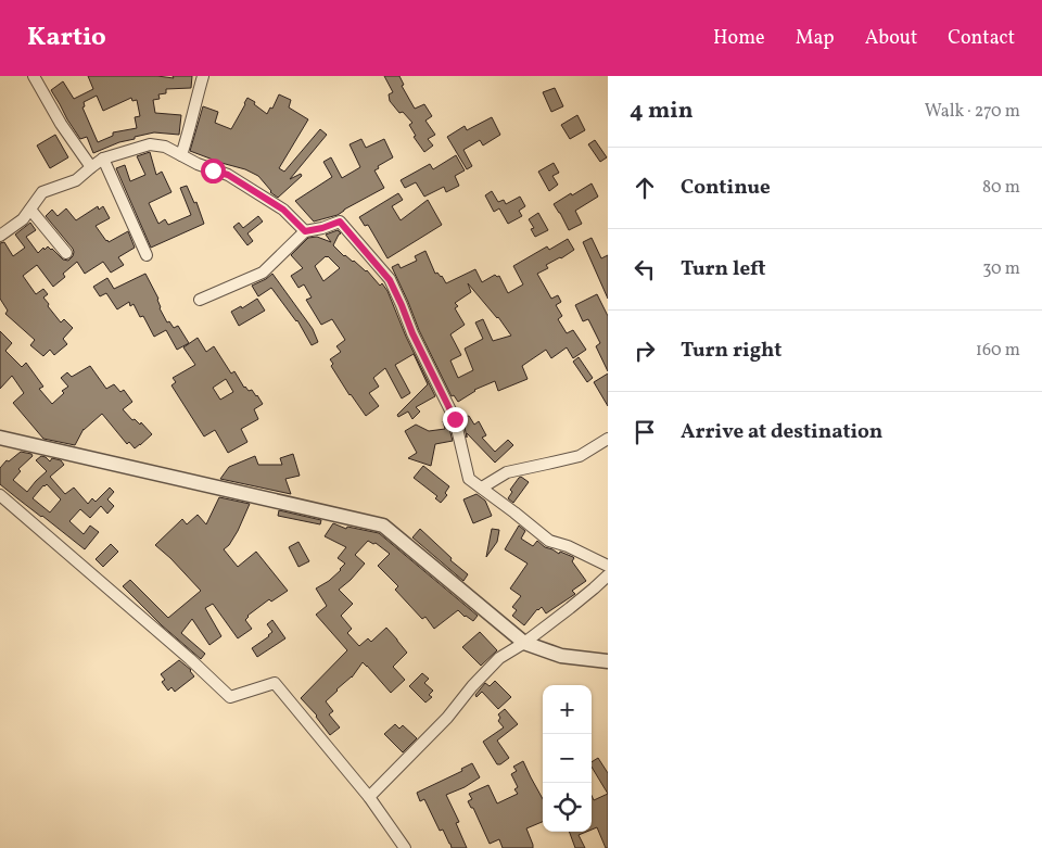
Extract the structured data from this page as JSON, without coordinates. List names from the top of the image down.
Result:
{
  "page": {
    "header": "Kartio",
    "nav": [
      "Home",
      "Map",
      "About",
      "Contact"
    ],
    "heading": ["4 min", "Walk · 270 m"],
    "list": [
      ["Continue", "80 m"],
      ["Turn left", "30 m"],
      ["Turn right", "160 m"],
      "Arrive at destination"
    ],
    "map_buttons": ["+", "−"]
  }
}
